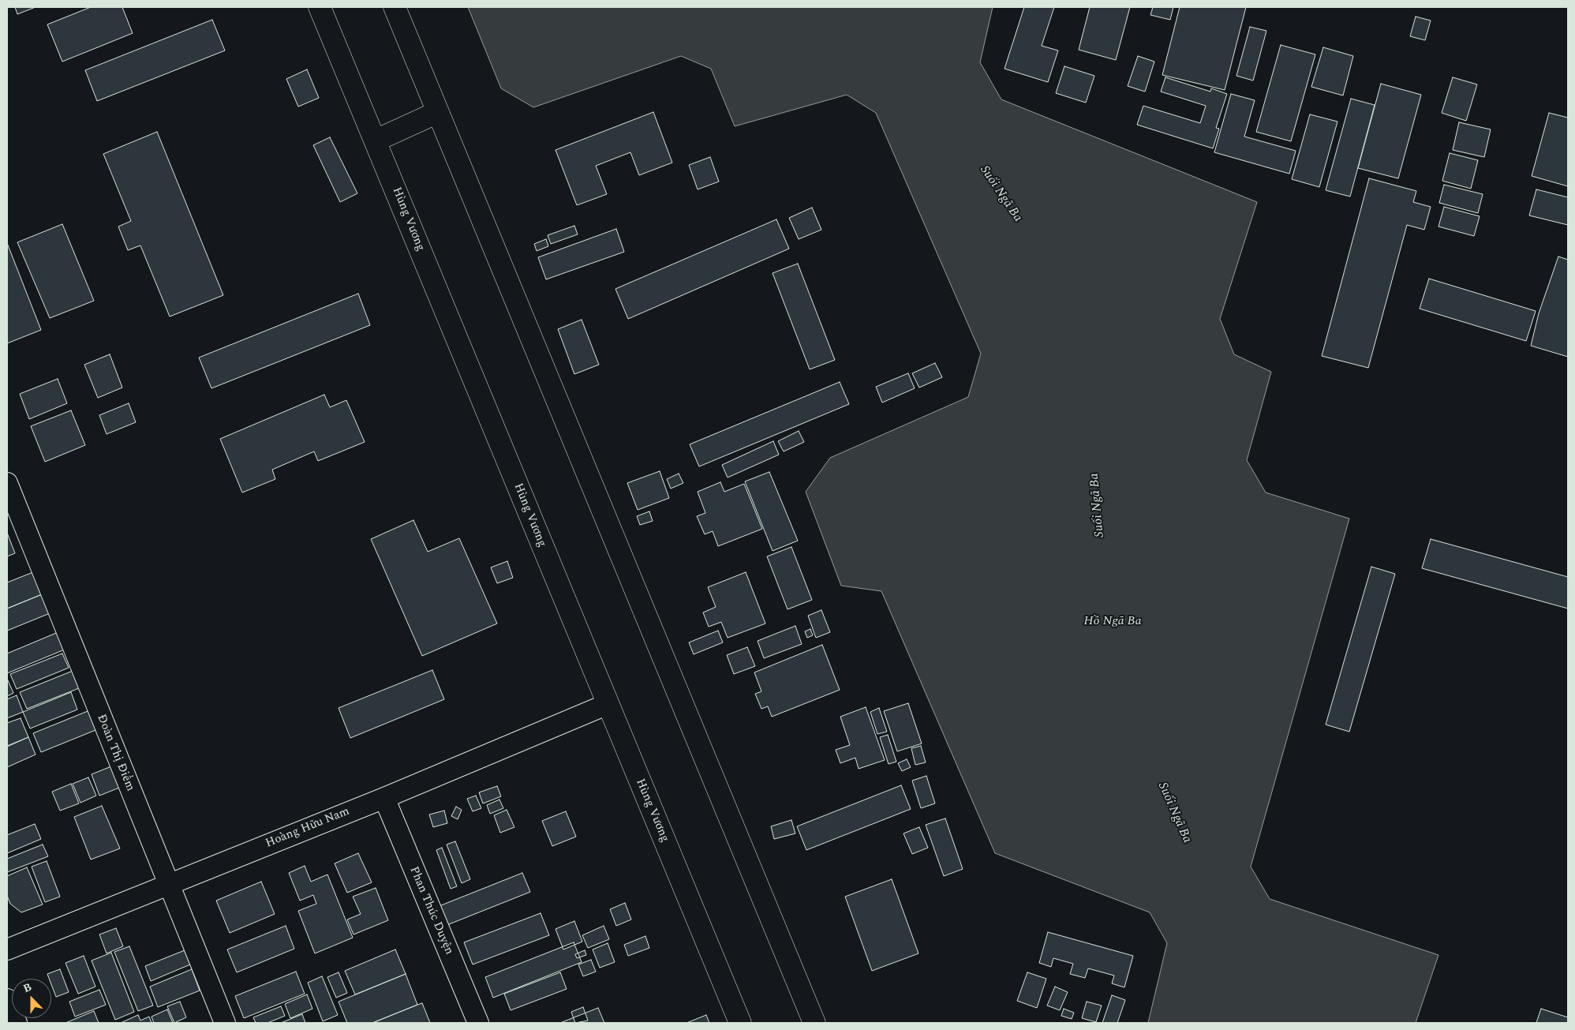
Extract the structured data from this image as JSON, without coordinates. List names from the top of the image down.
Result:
{
  "streets": {
    "main road": ["Hùng Vương"],
    "street": ["Đoàn Thị Điểm", "Hoàng Hữu Nam", "Phan Thúc Duyện"]
  },
  "crossings": [
    ["Hùng Vương", "Hoàng Hữu Nam"],
    ["Đoàn Thị Điểm", "Hoàng Hữu Nam"],
    ["Hoàng Hữu Nam", "Phan Thúc Duyện"]
  ],
  "water": ["Suối Ngã Ba", "Hồ Ngã Ba"],
  "north": "top"
}
